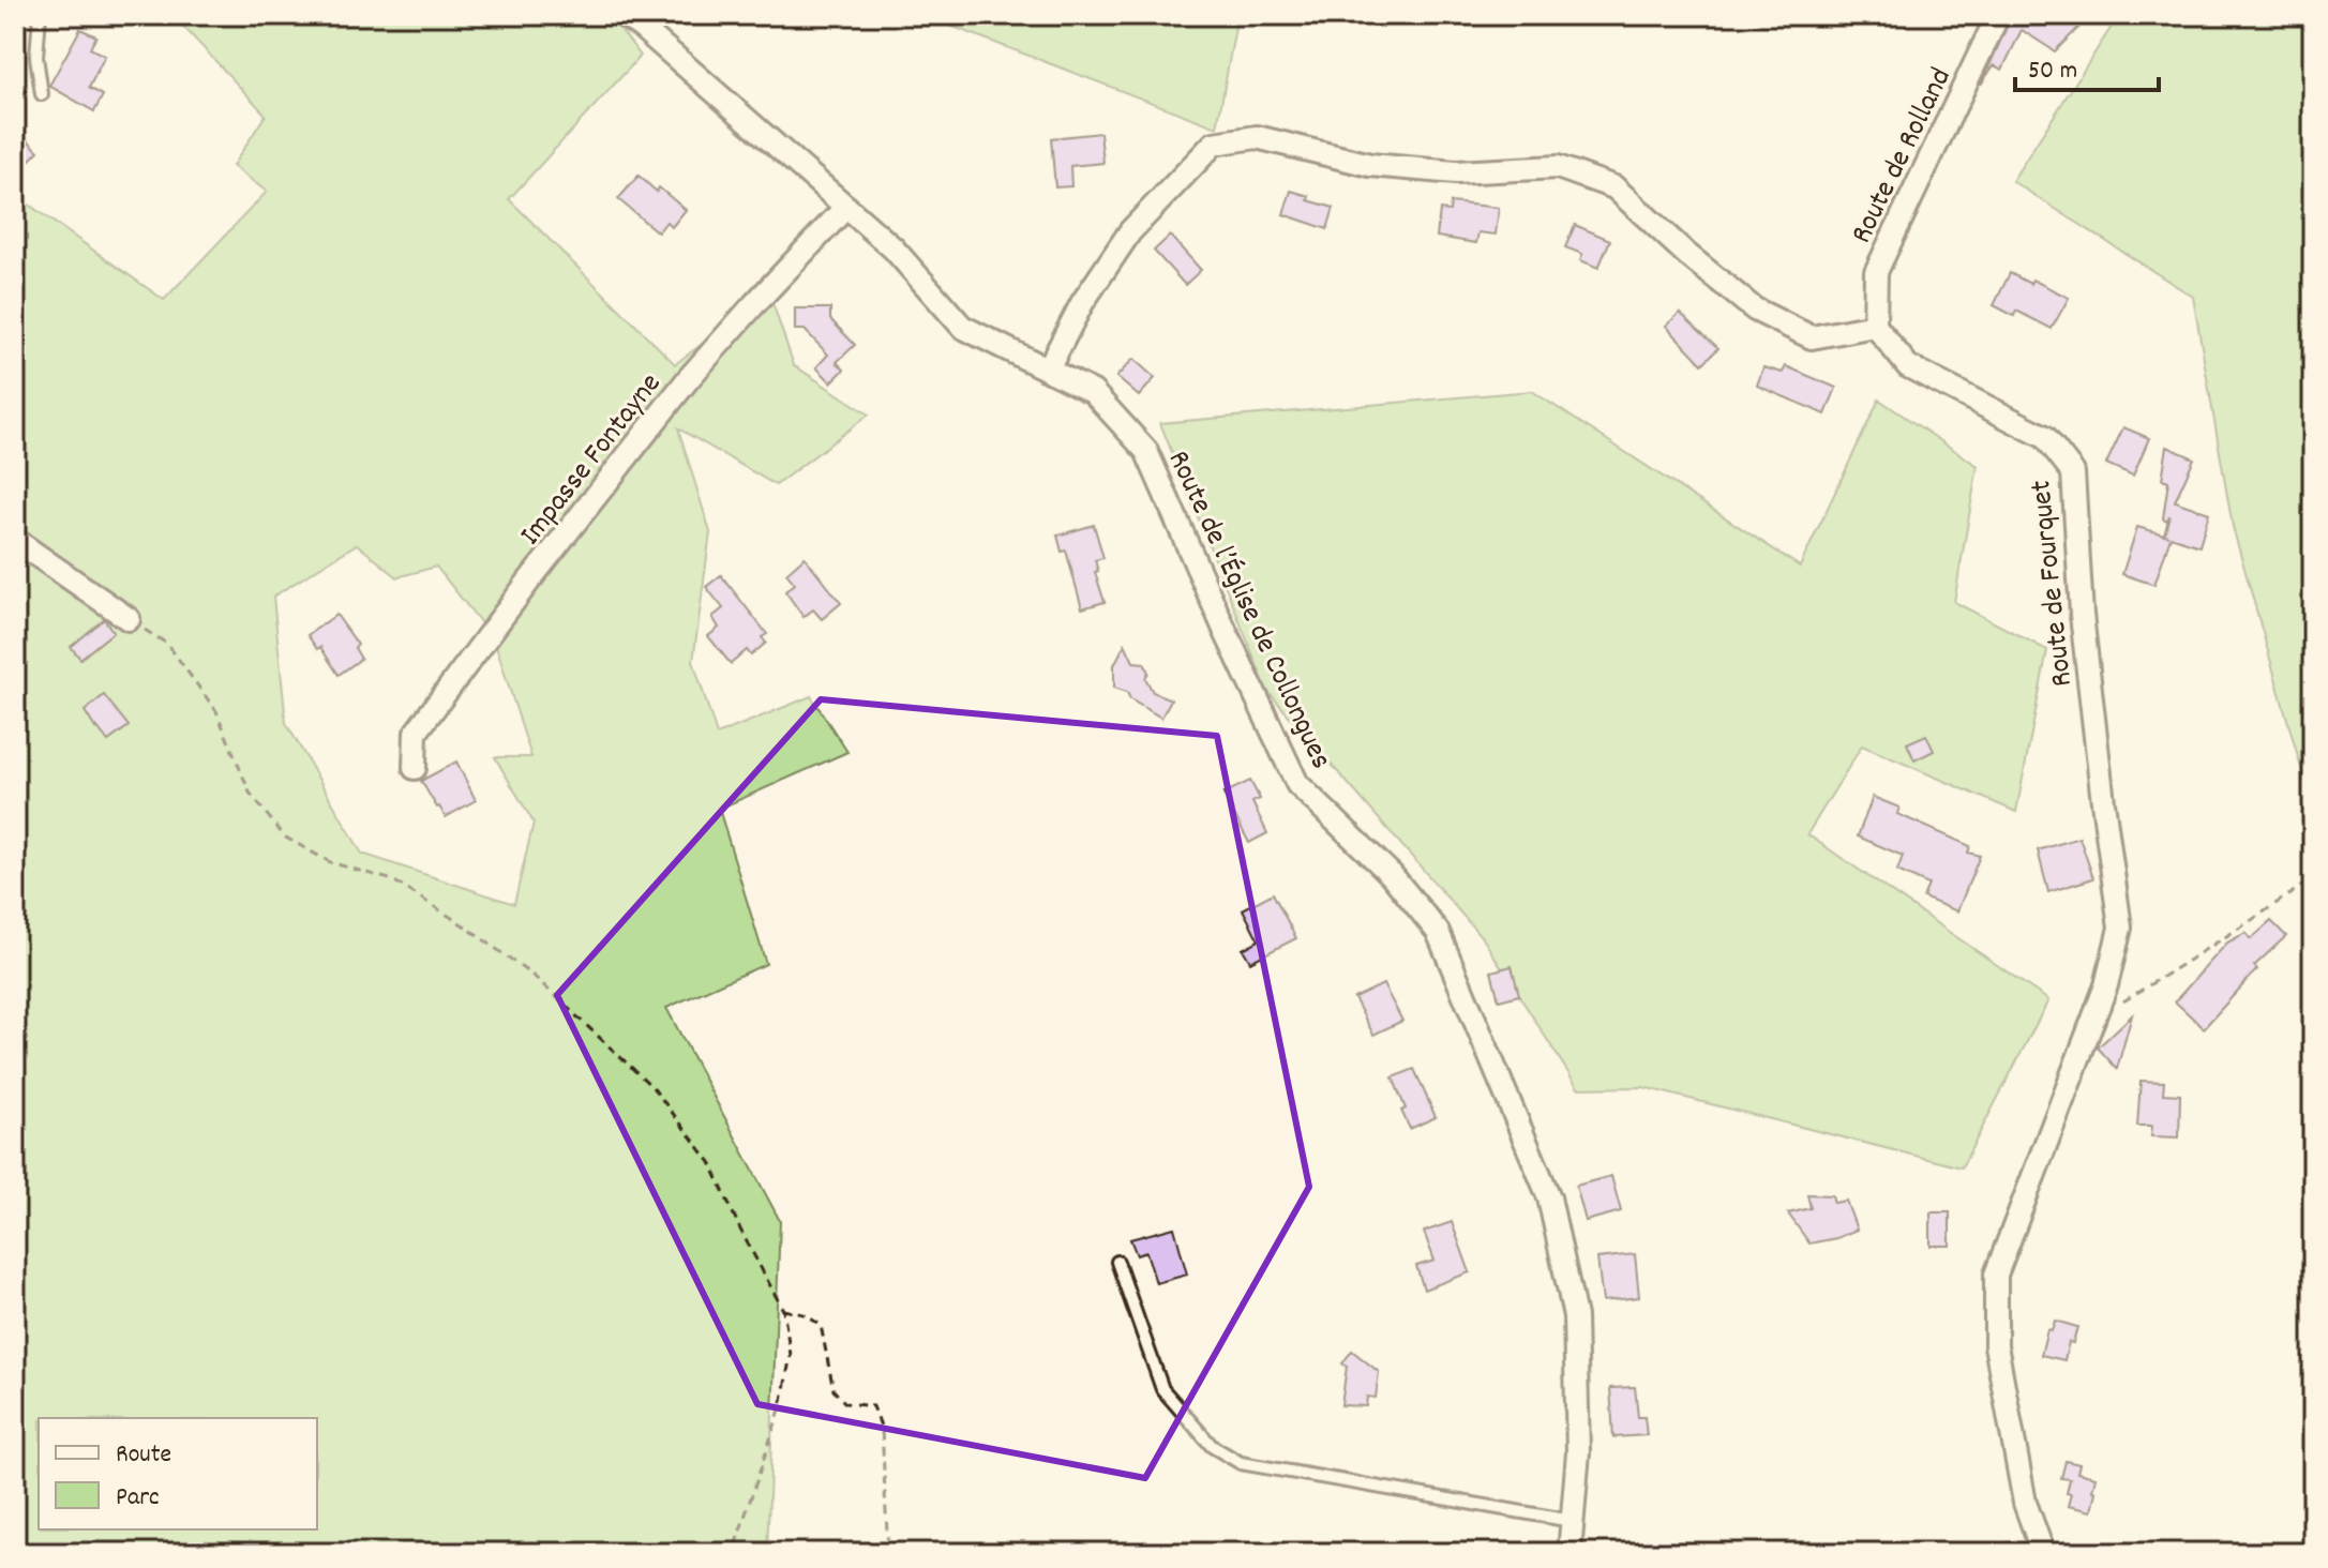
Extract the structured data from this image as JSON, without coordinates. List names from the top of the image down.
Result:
{
  "streets": {
    "street": [
      "Route de Rolland",
      "Impasse Fontayne",
      "Route de Fourquet",
      "Route de l’Église de Collongues"
    ]
  },
  "crossings": [
    ["Route de Rolland", "Route de Fourquet"],
    ["Impasse Fontayne", "Route de l’Église de Collongues"]
  ],
  "legend": ["Route", "Parc"],
  "scale_bar": "50 m"
}
